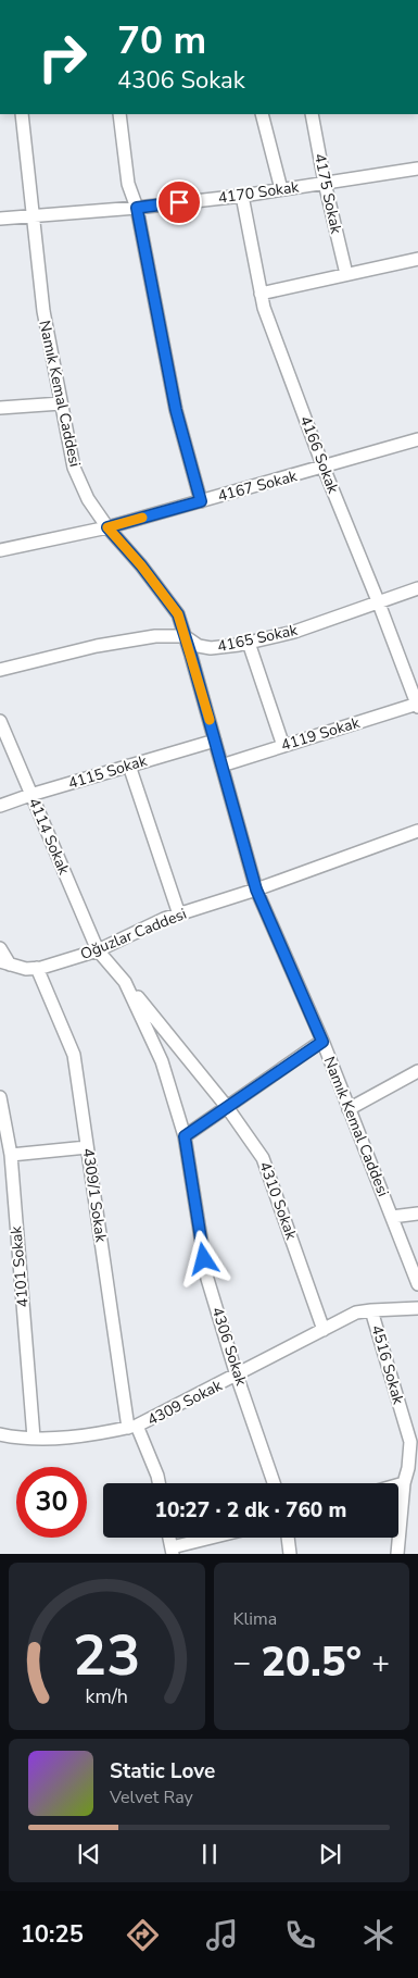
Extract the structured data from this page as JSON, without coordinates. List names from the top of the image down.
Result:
{
  "streets": {
    "street": [
      "4170 Sokak",
      "4175 Sokak",
      "Namık Kemal Caddesi",
      "4166 Sokak",
      "4167 Sokak",
      "4165 Sokak",
      "4119 Sokak",
      "4115 Sokak",
      "4114 Sokak",
      "Oğuzlar Caddesi",
      "4309/1 Sokak",
      "4310 Sokak",
      "4101 Sokak",
      "4306 Sokak",
      "4516 Sokak",
      "4309 Sokak"
    ]
  },
  "crossings": [
    ["4170 Sokak", "4175 Sokak"],
    ["4170 Sokak", "Namık Kemal Caddesi"],
    ["4170 Sokak", "4166 Sokak"],
    ["Namık Kemal Caddesi", "4167 Sokak"],
    ["Namık Kemal Caddesi", "4165 Sokak"],
    ["Namık Kemal Caddesi", "4119 Sokak"],
    ["Namık Kemal Caddesi", "4115 Sokak"],
    ["Namık Kemal Caddesi", "Oğuzlar Caddesi"],
    ["4166 Sokak", "4167 Sokak"],
    ["4166 Sokak", "4165 Sokak"],
    ["4166 Sokak", "4119 Sokak"],
    ["4115 Sokak", "4114 Sokak"],
    ["4114 Sokak", "Oğuzlar Caddesi"],
    ["4114 Sokak", "4310 Sokak"],
    ["Oğuzlar Caddesi", "4309/1 Sokak"],
    ["Oğuzlar Caddesi", "4310 Sokak"],
    ["4309/1 Sokak", "4309 Sokak"],
    ["4310 Sokak", "4306 Sokak"],
    ["4310 Sokak", "4309 Sokak"],
    ["4101 Sokak", "4309 Sokak"],
    ["4306 Sokak", "4309 Sokak"],
    ["4516 Sokak", "4309 Sokak"]
  ],
  "page": {
    "turn": ["70 m", "4306 Sokak"],
    "limit": "30",
    "trip": "10:27 · 2 dk · 760 m",
    "tile": "Klima",
    "heat": ["−", "20.5°", "+"],
    "song": ["Static Love", "Velvet Ray"],
    "tabs": "10:25",
    "gauge": ["23", "km/h"]
  }
}
